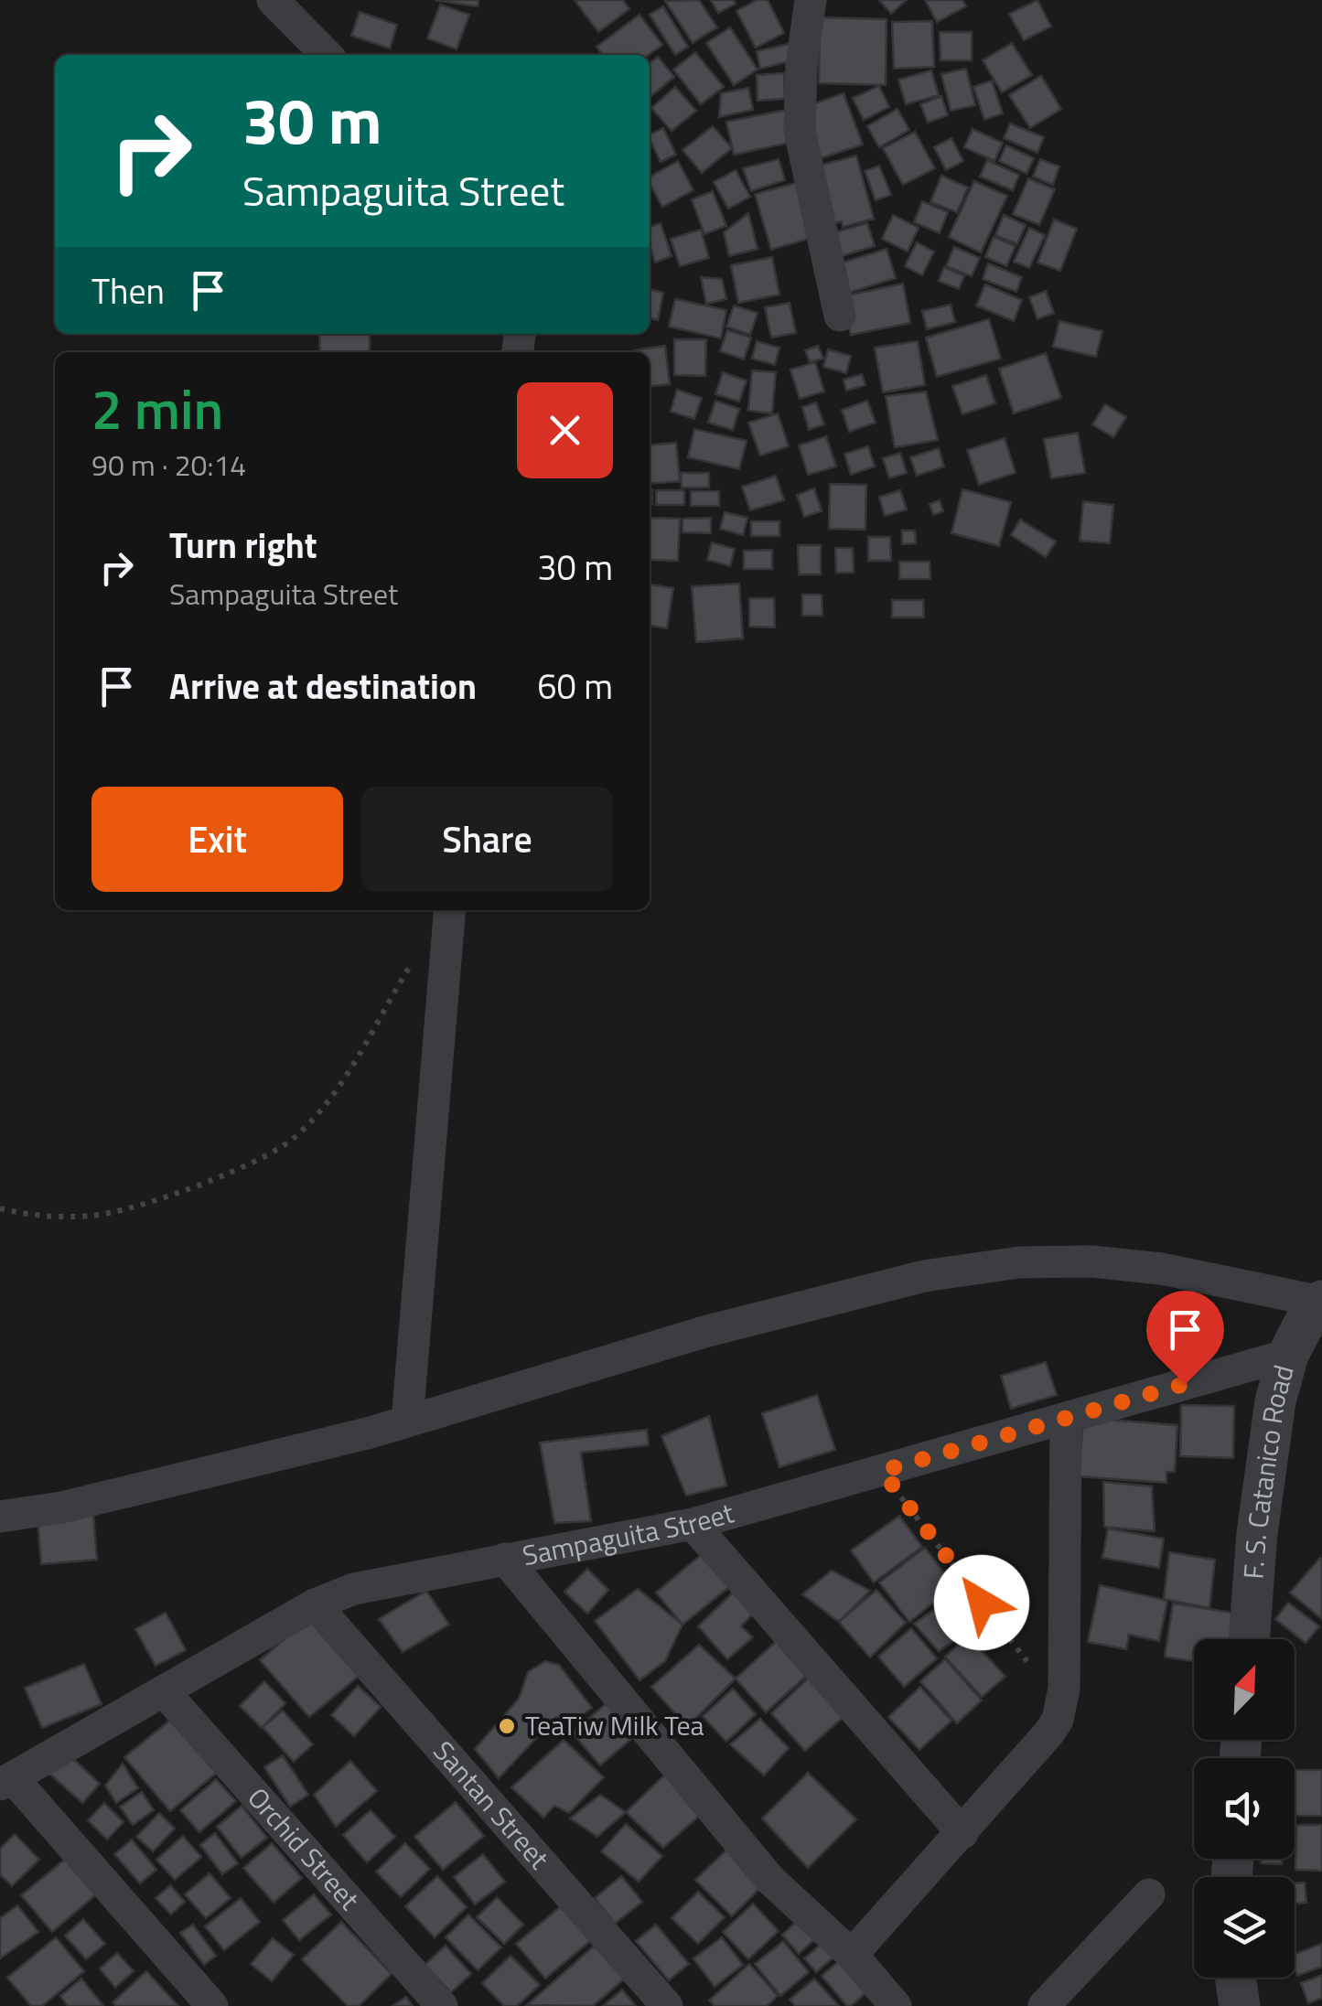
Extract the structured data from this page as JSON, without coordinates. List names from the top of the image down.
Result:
{
  "streets": {
    "street": [
      "F. S. Catanico Road",
      "Sampaguita Street",
      "Santan Street",
      "Orchid Street"
    ]
  },
  "crossings": [
    ["F. S. Catanico Road", "Sampaguita Street"],
    ["Sampaguita Street", "Santan Street"],
    ["Sampaguita Street", "Orchid Street"]
  ],
  "places": ["TeaTiw Milk Tea"],
  "north": "top right",
  "page": {
    "turn": ["30 m", "Sampaguita Street"],
    "then": "Then",
    "heading": ["2 min", "90 m · 20:14"],
    "list": [
      {
        "name": "Turn right",
        "note": "Sampaguita Street",
        "value": "30 m"
      },
      {
        "name": "Arrive at destination",
        "value": "60 m"
      }
    ],
    "buttons": ["Exit", "Share"]
  }
}
